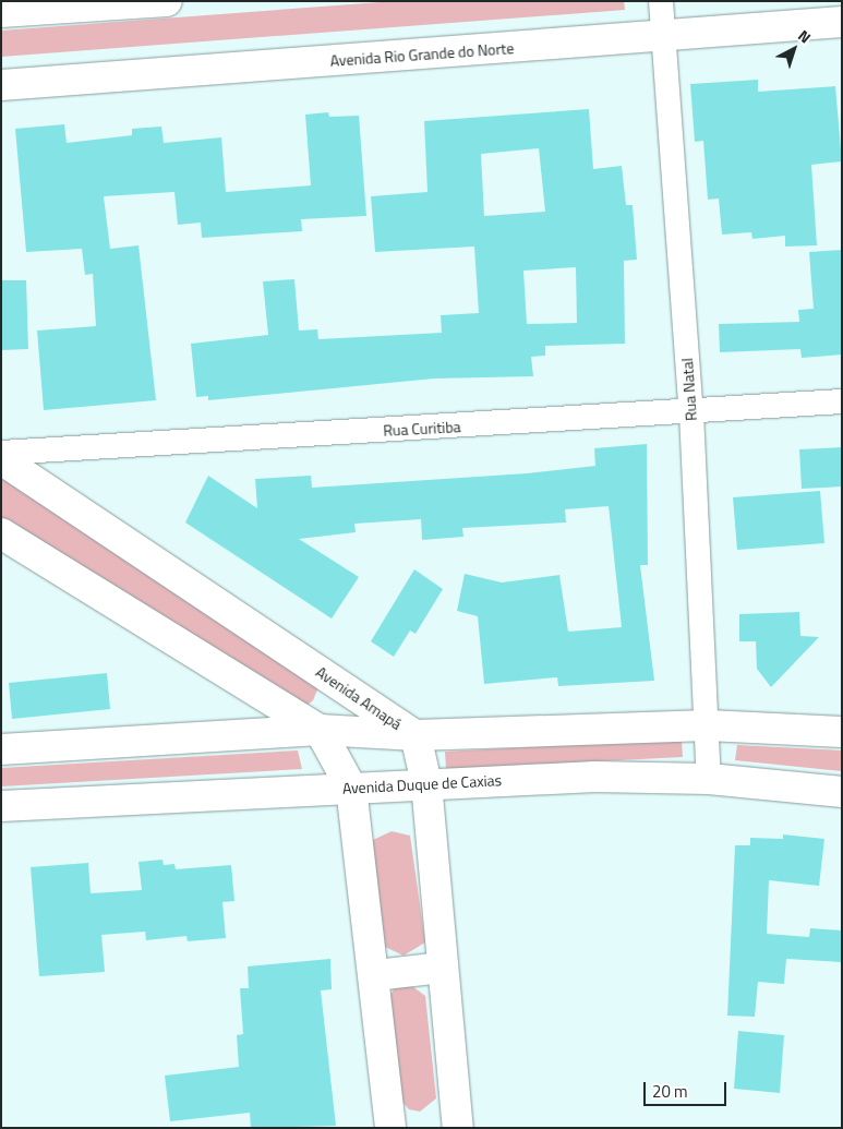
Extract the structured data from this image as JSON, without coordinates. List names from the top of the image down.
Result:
{
  "streets": {
    "street": [
      "Avenida Rio Grande do Norte",
      "Rua Natal",
      "Rua Curitiba",
      "Avenida Amapá",
      "Avenida Duque de Caxias"
    ]
  },
  "crossings": [
    ["Avenida Rio Grande do Norte", "Rua Natal"],
    ["Rua Natal", "Rua Curitiba"],
    ["Rua Natal", "Avenida Duque de Caxias"],
    ["Avenida Amapá", "Avenida Duque de Caxias"]
  ],
  "scale_bar": "20 m",
  "north": "top right"
}
